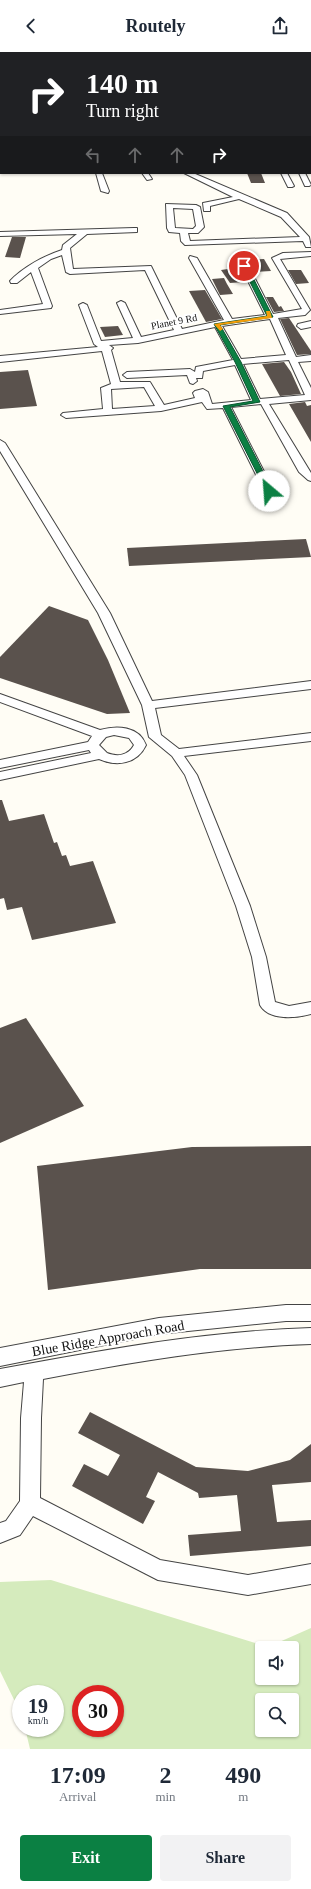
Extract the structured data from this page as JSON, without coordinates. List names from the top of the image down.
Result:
{
  "streets": {
    "street": ["Planet 9 Rd", "Blue Ridge Approach Road"]
  },
  "page": {
    "header": "Routely",
    "turn": ["140 m", "Turn right"],
    "speed": "19 km/h",
    "limit": "30",
    "eta": [
      "17:09",
      "Arrival",
      "2",
      "min",
      "490",
      "m"
    ],
    "buttons": ["Exit", "Share"]
  }
}
